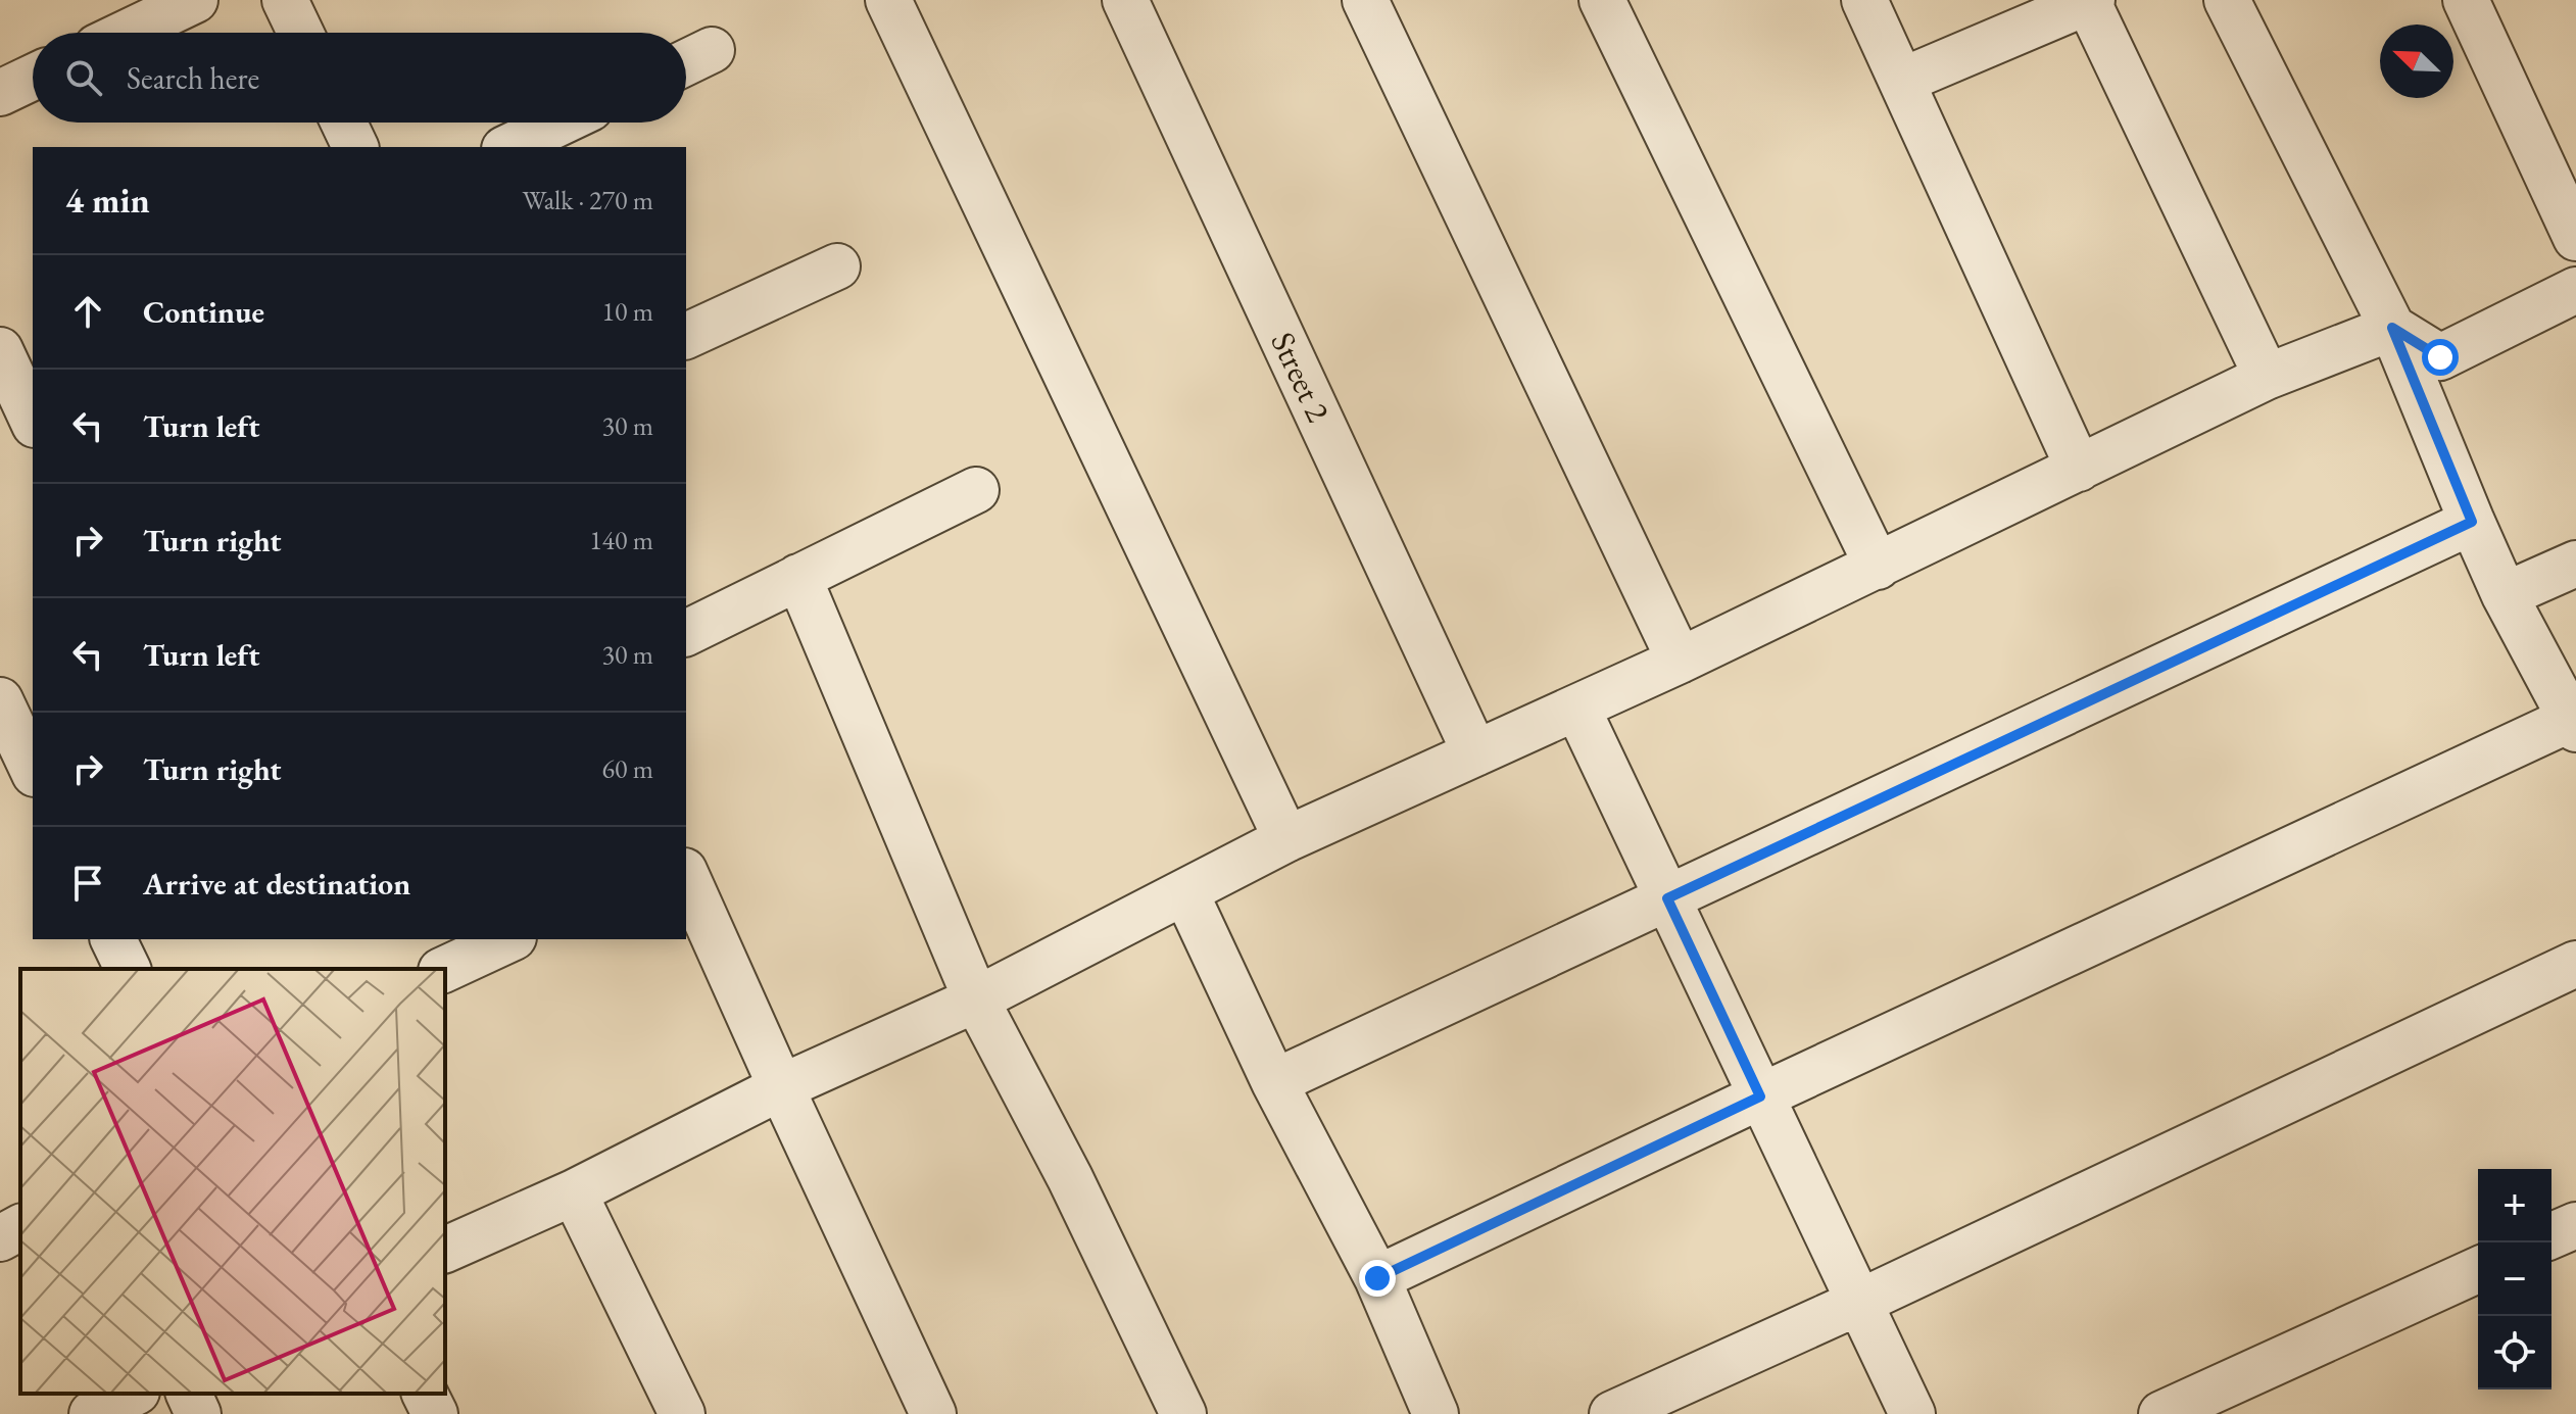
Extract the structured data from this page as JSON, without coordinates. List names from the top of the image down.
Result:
{
  "streets": {
    "street": ["Street 2"]
  },
  "north": "top left",
  "page": {
    "search": "Search here",
    "heading": ["4 min", "Walk · 270 m"],
    "list": [
      ["Continue", "10 m"],
      ["Turn left", "30 m"],
      ["Turn right", "140 m"],
      ["Turn left", "30 m"],
      ["Turn right", "60 m"],
      "Arrive at destination"
    ],
    "map_buttons": ["+", "−"]
  }
}
